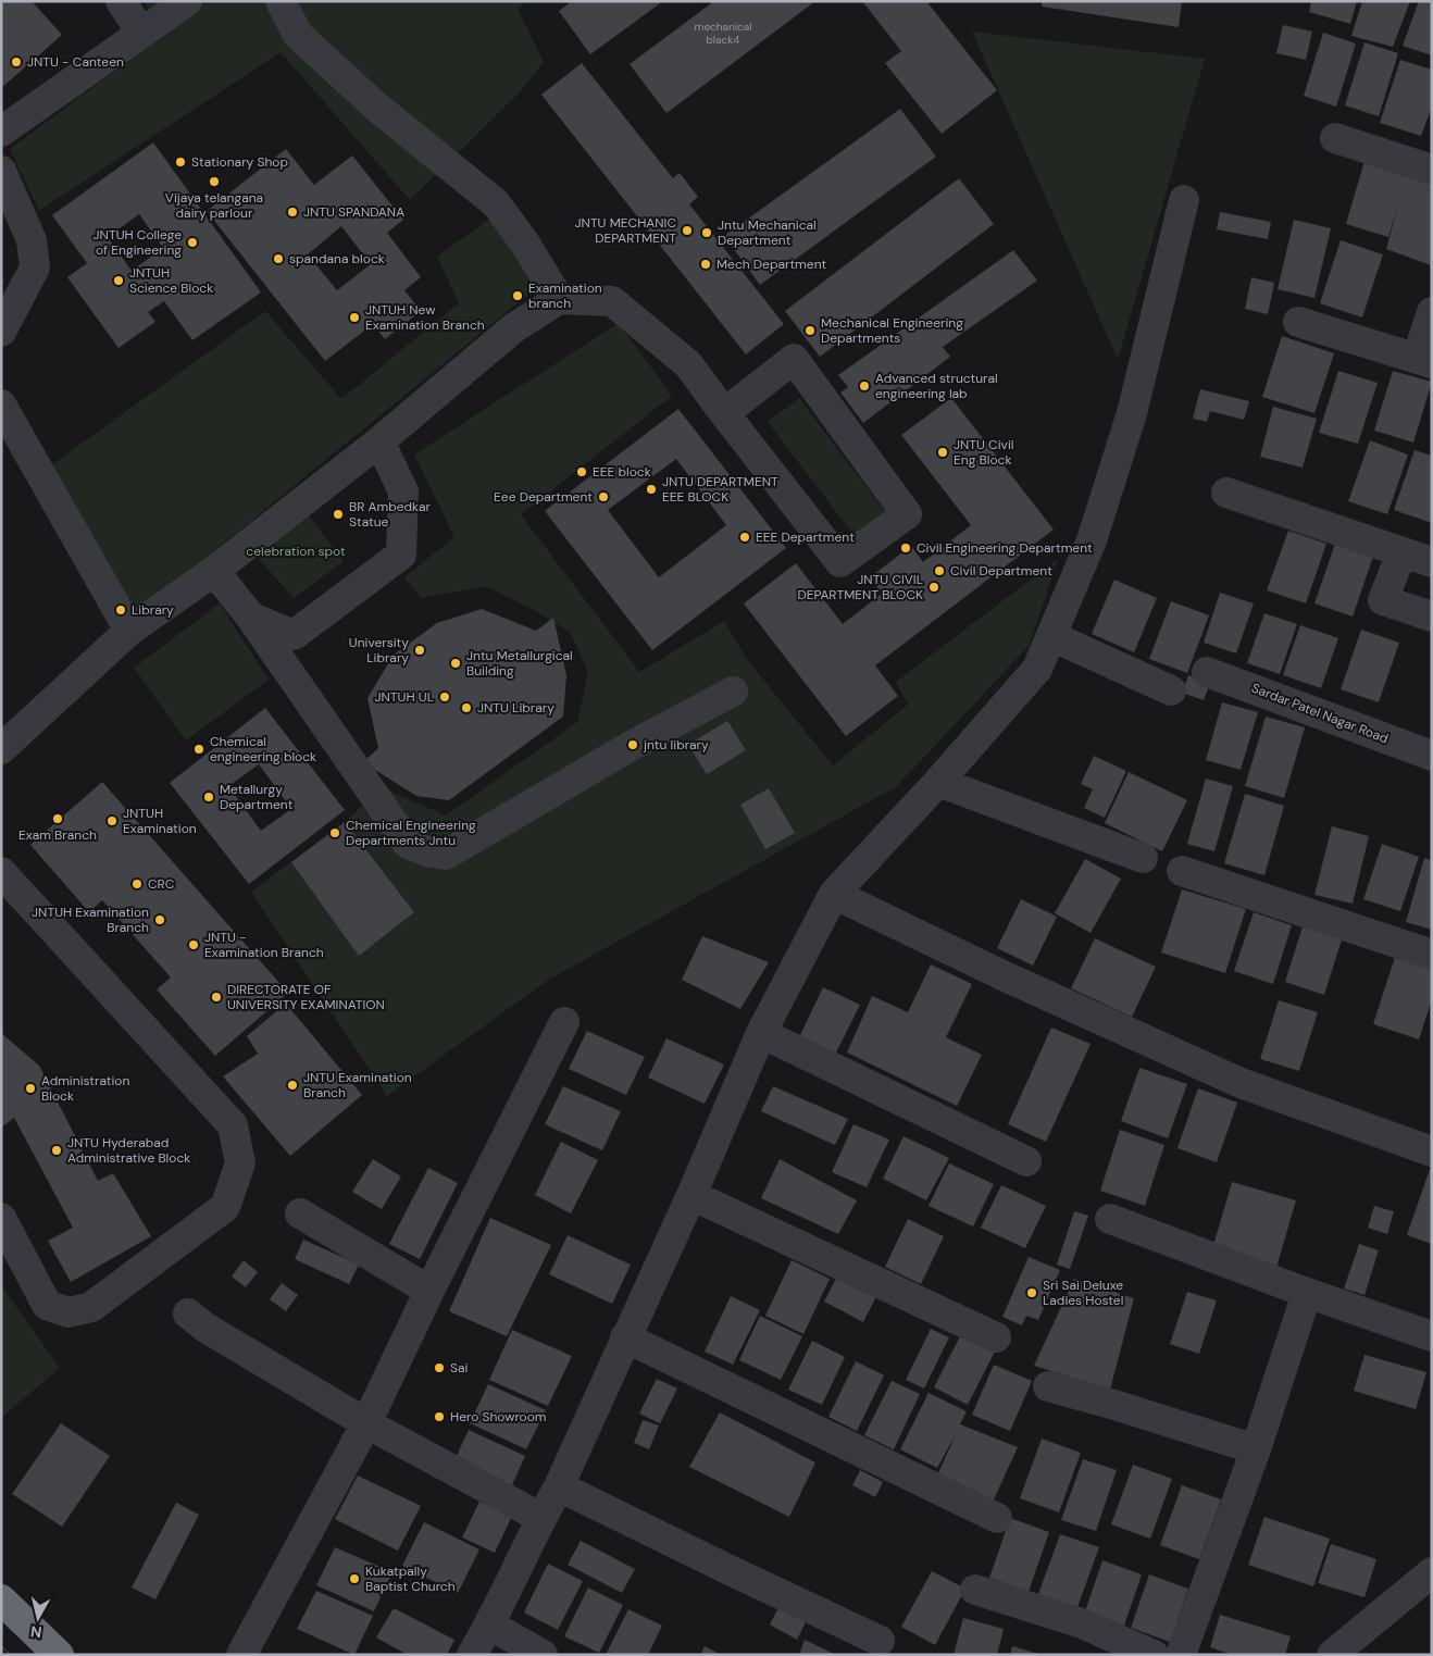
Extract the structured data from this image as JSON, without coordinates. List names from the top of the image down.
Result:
{
  "streets": {
    "street": ["Sardar Patel Nagar Road"]
  },
  "parks": ["celebration spot"],
  "places": [
    "JNTU - Canteen",
    "Stationary Shop",
    "Vijaya telangana dairy parlour",
    "JNTU SPANDANA",
    "JNTU MECHANIC DEPARTMENT",
    "Jntu Mechanical Department",
    "JNTUH College of Engineering",
    "spandana block",
    "Mech Department",
    "JNTUH Science Block",
    "Examination branch",
    "JNTUH New Examination Branch",
    "Mechanical Engineering Departments",
    "Advanced structural engineering lab",
    "JNTU Civil Eng Block",
    "EEE block",
    "JNTU DEPARTMENT EEE BLOCK",
    "Eee Department",
    "BR Ambedkar Statue",
    "EEE Department",
    "Civil Engineering Department",
    "Civil Department",
    "JNTU CIVIL DEPARTMENT BLOCK",
    "Library",
    "University Library",
    "Jntu Metallurgical Building",
    "JNTUH UL",
    "JNTU Library",
    "jntu library",
    "Chemical engineering block",
    "Metallurgy Department",
    "Exam Branch",
    "JNTUH Examination",
    "Chemical Engineering Departments Jntu",
    "CRC",
    "JNTUH Examination Branch",
    "JNTU - Examination Branch",
    "DIRECTORATE OF UNIVERSITY EXAMINATION",
    "JNTU Examination Branch",
    "Administration Block",
    "JNTU Hyderabad Administrative Block",
    "Sri Sai Deluxe Ladies Hostel",
    "Sai",
    "Hero Showroom",
    "Kukatpally Baptist Church"
  ],
  "house_numbers": ["mechanical black4"],
  "north": "bottom"
}
